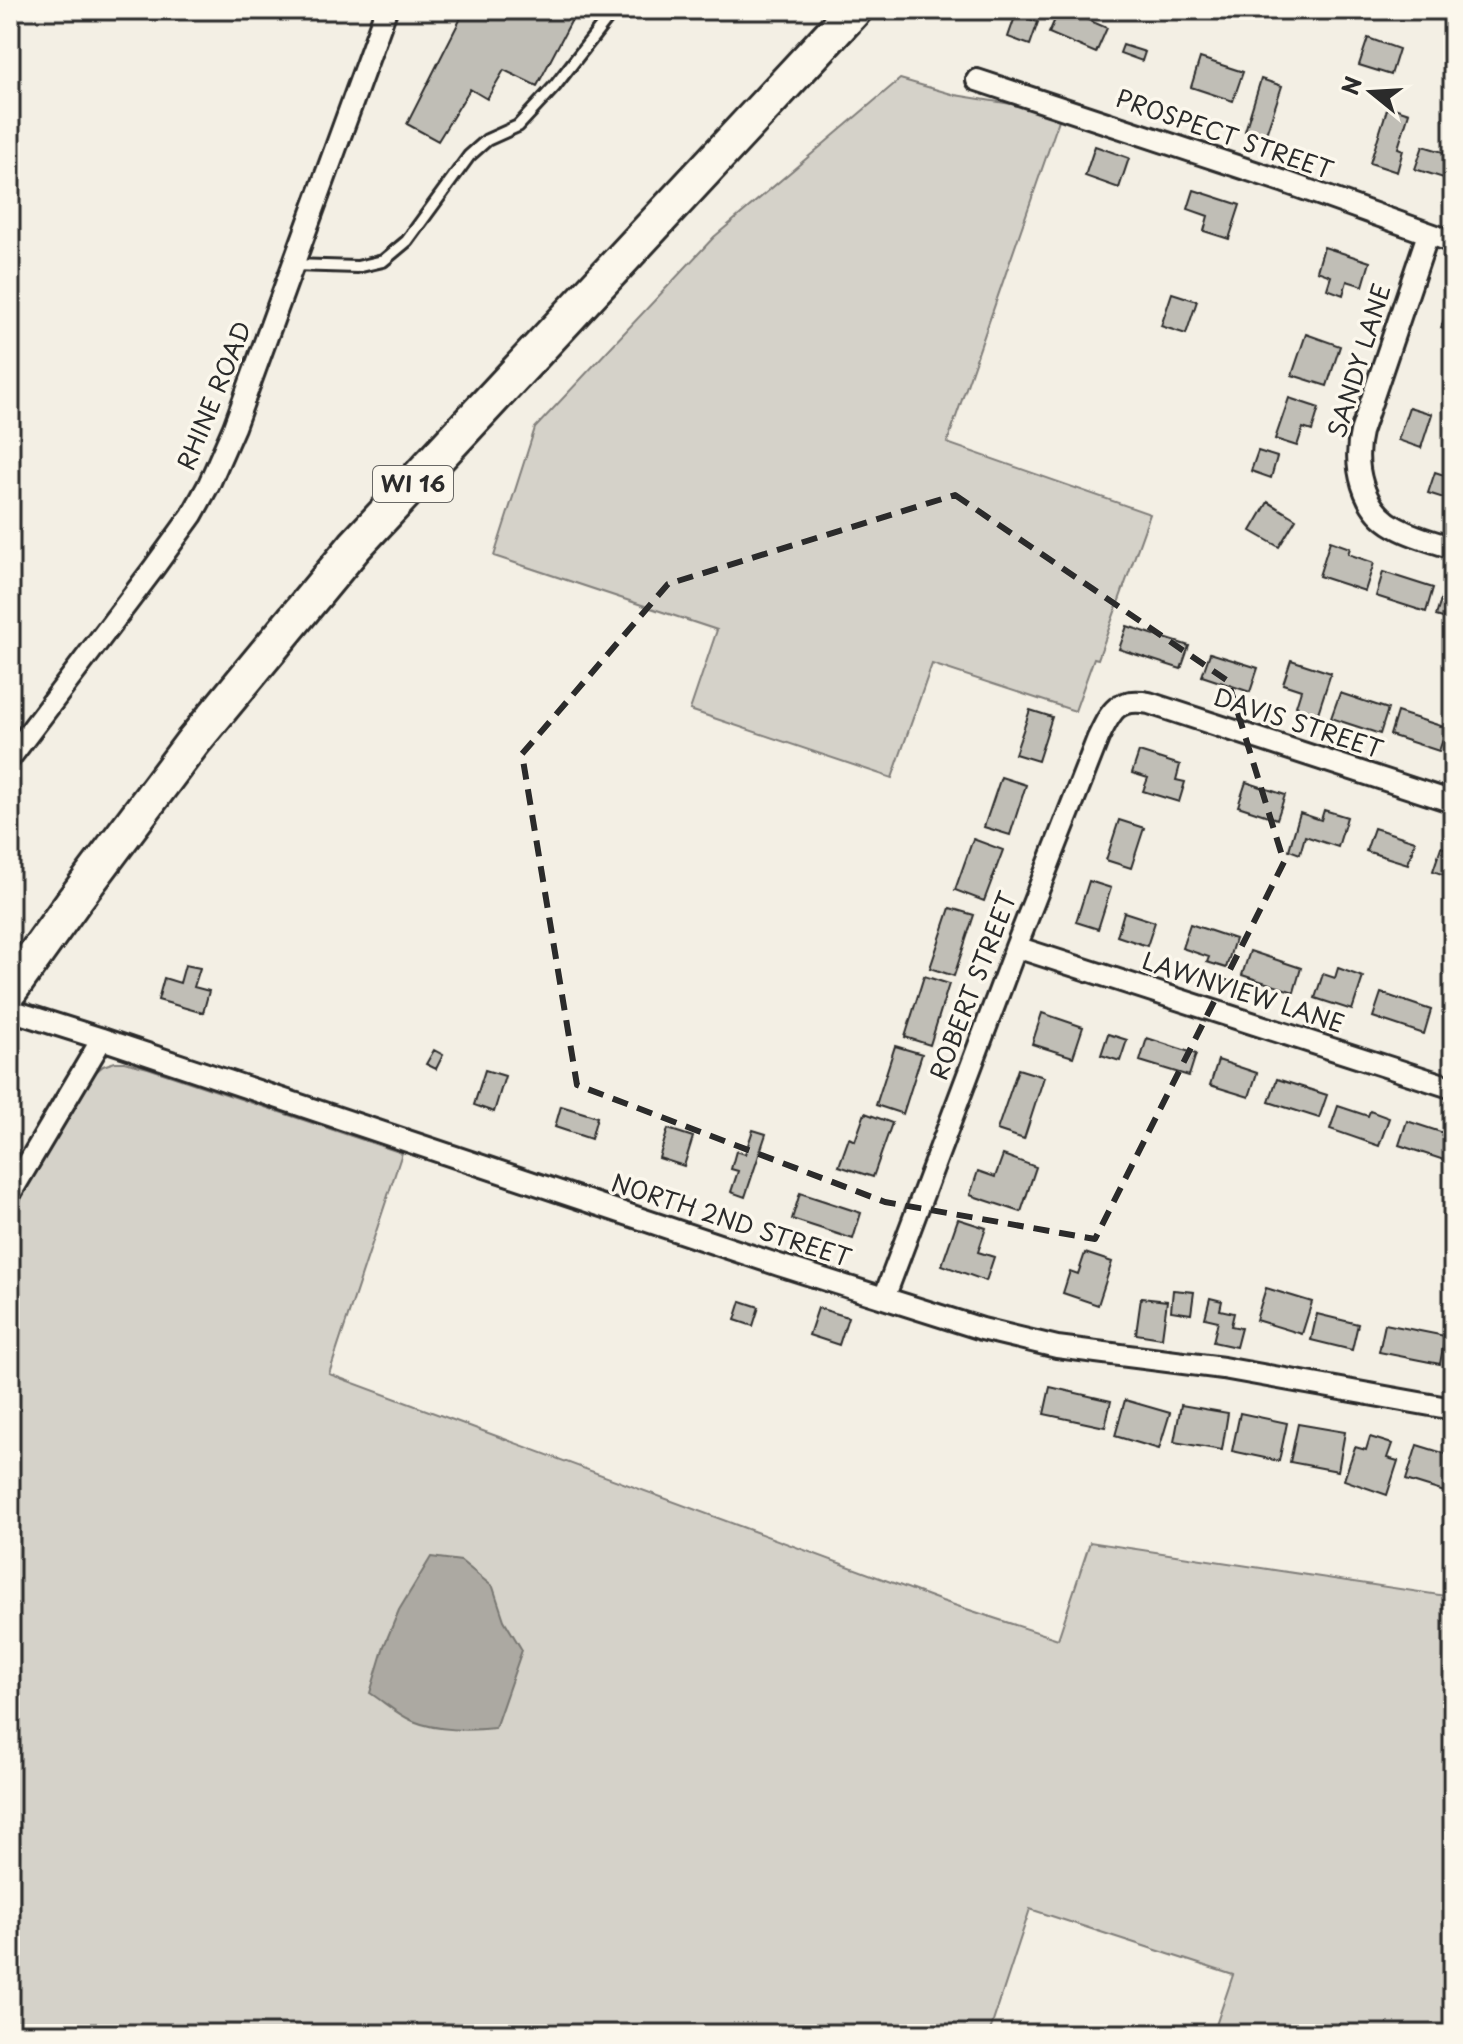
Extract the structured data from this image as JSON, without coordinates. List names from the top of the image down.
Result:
{
  "streets": {
    "highway": ["WI 16"],
    "street": [
      "PROSPECT STREET",
      "SANDY LANE",
      "RHINE ROAD",
      "DAVIS STREET",
      "ROBERT STREET",
      "LAWNVIEW LANE",
      "NORTH 2ND STREET"
    ]
  },
  "crossings": [
    ["PROSPECT STREET", "SANDY LANE"],
    ["DAVIS STREET", "ROBERT STREET"],
    ["ROBERT STREET", "LAWNVIEW LANE"],
    ["ROBERT STREET", "NORTH 2ND STREET"]
  ],
  "north": "left"
}
